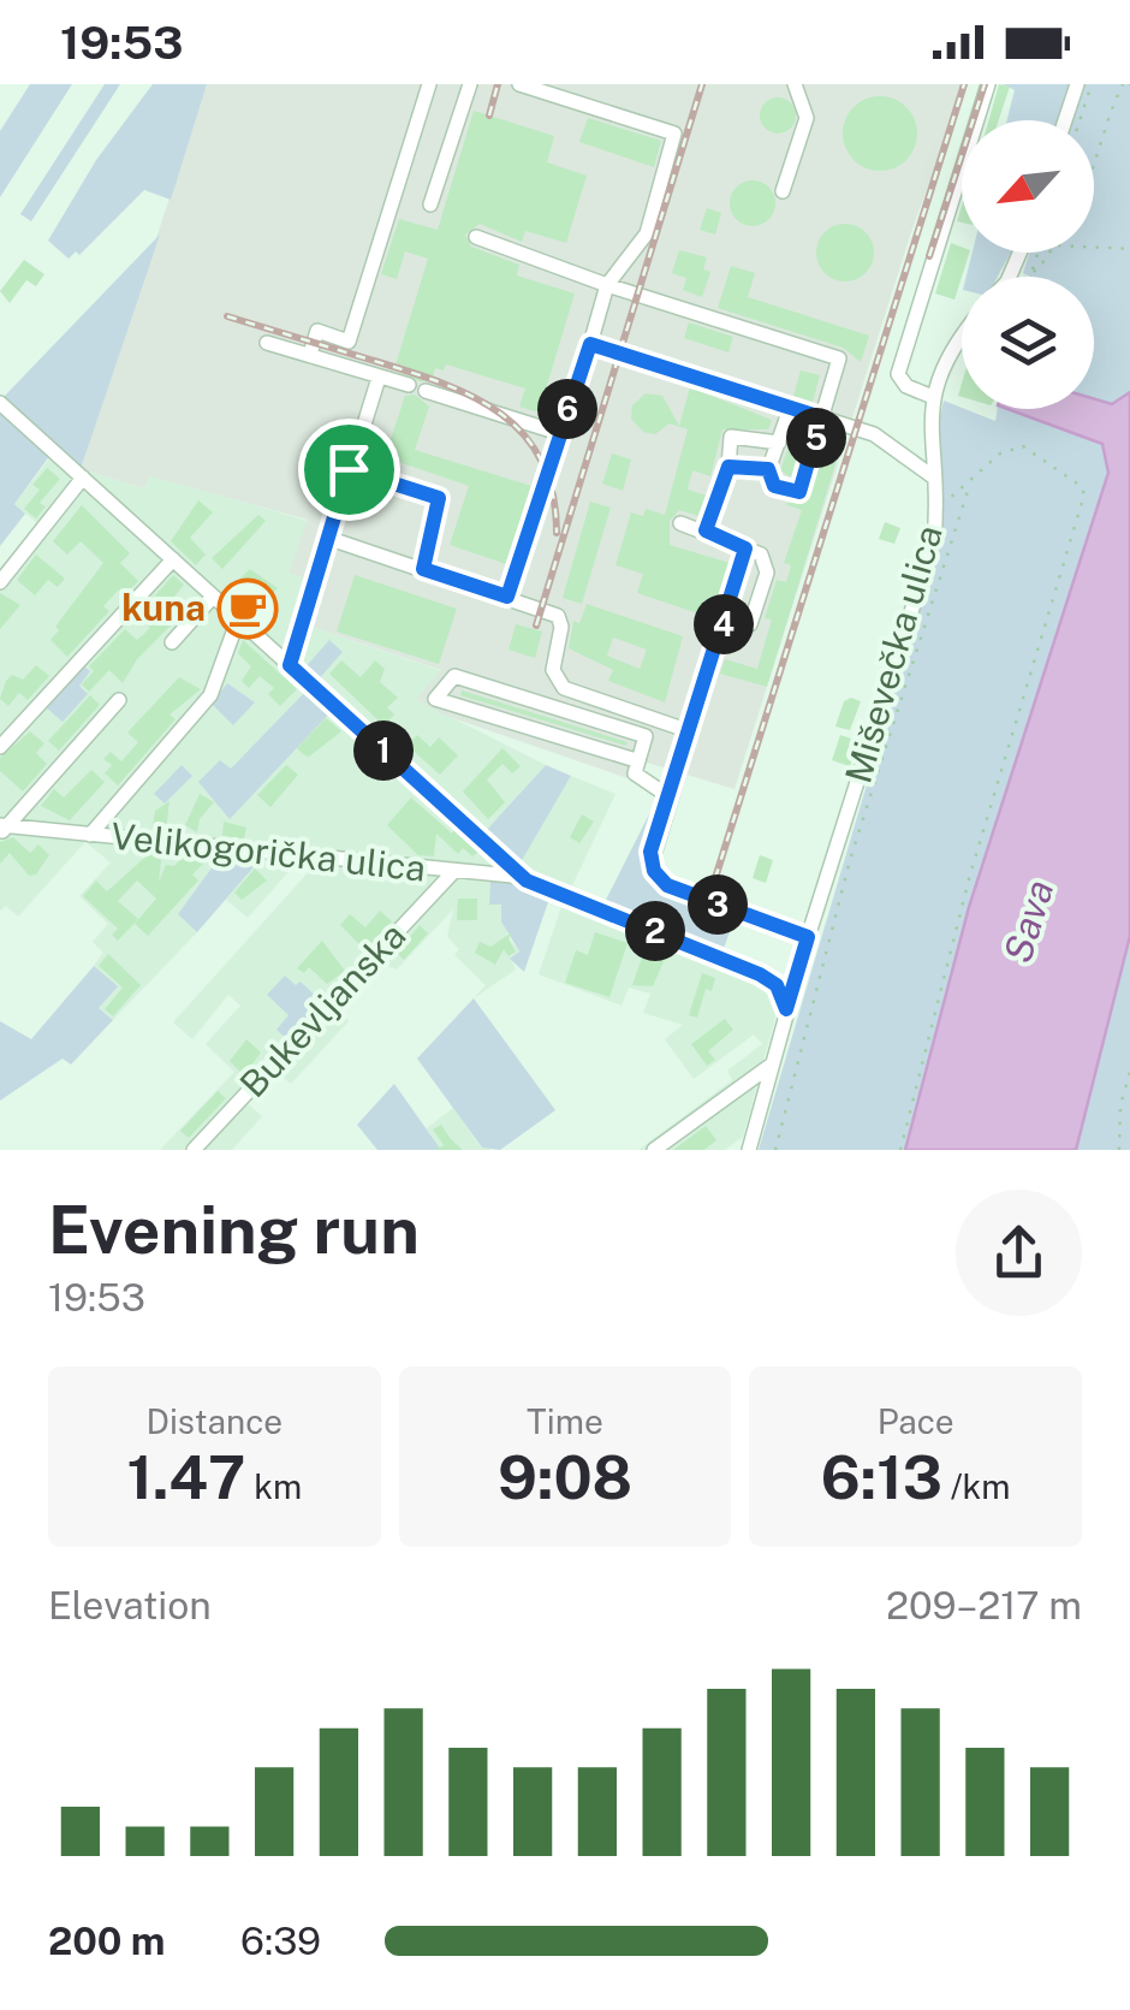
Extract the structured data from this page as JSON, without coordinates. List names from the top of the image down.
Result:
{
  "streets": {
    "street": ["Miševečka ulica", "Velikogorička ulica", "Bukevljanska"]
  },
  "crossings": [
    ["Miševečka ulica", "Velikogorička ulica"],
    ["Velikogorička ulica", "Bukevljanska"]
  ],
  "water": ["Sava"],
  "places": {
    "cafe": ["kuna"]
  },
  "north": "bottom left",
  "page": {
    "status": "19:53",
    "pins": [
      "6",
      "5",
      "4",
      "1",
      "3",
      "2"
    ],
    "heading": ["Evening run", "19:53"],
    "stats": [
      ["Distance", "1.47 km"],
      ["Time", "9:08"],
      ["Pace", "6:13 /km"]
    ],
    "chart": ["Elevation", "209–217 m"],
    "list": [
      {
        "name": "200 m",
        "note": "6:39"
      }
    ]
  }
}
